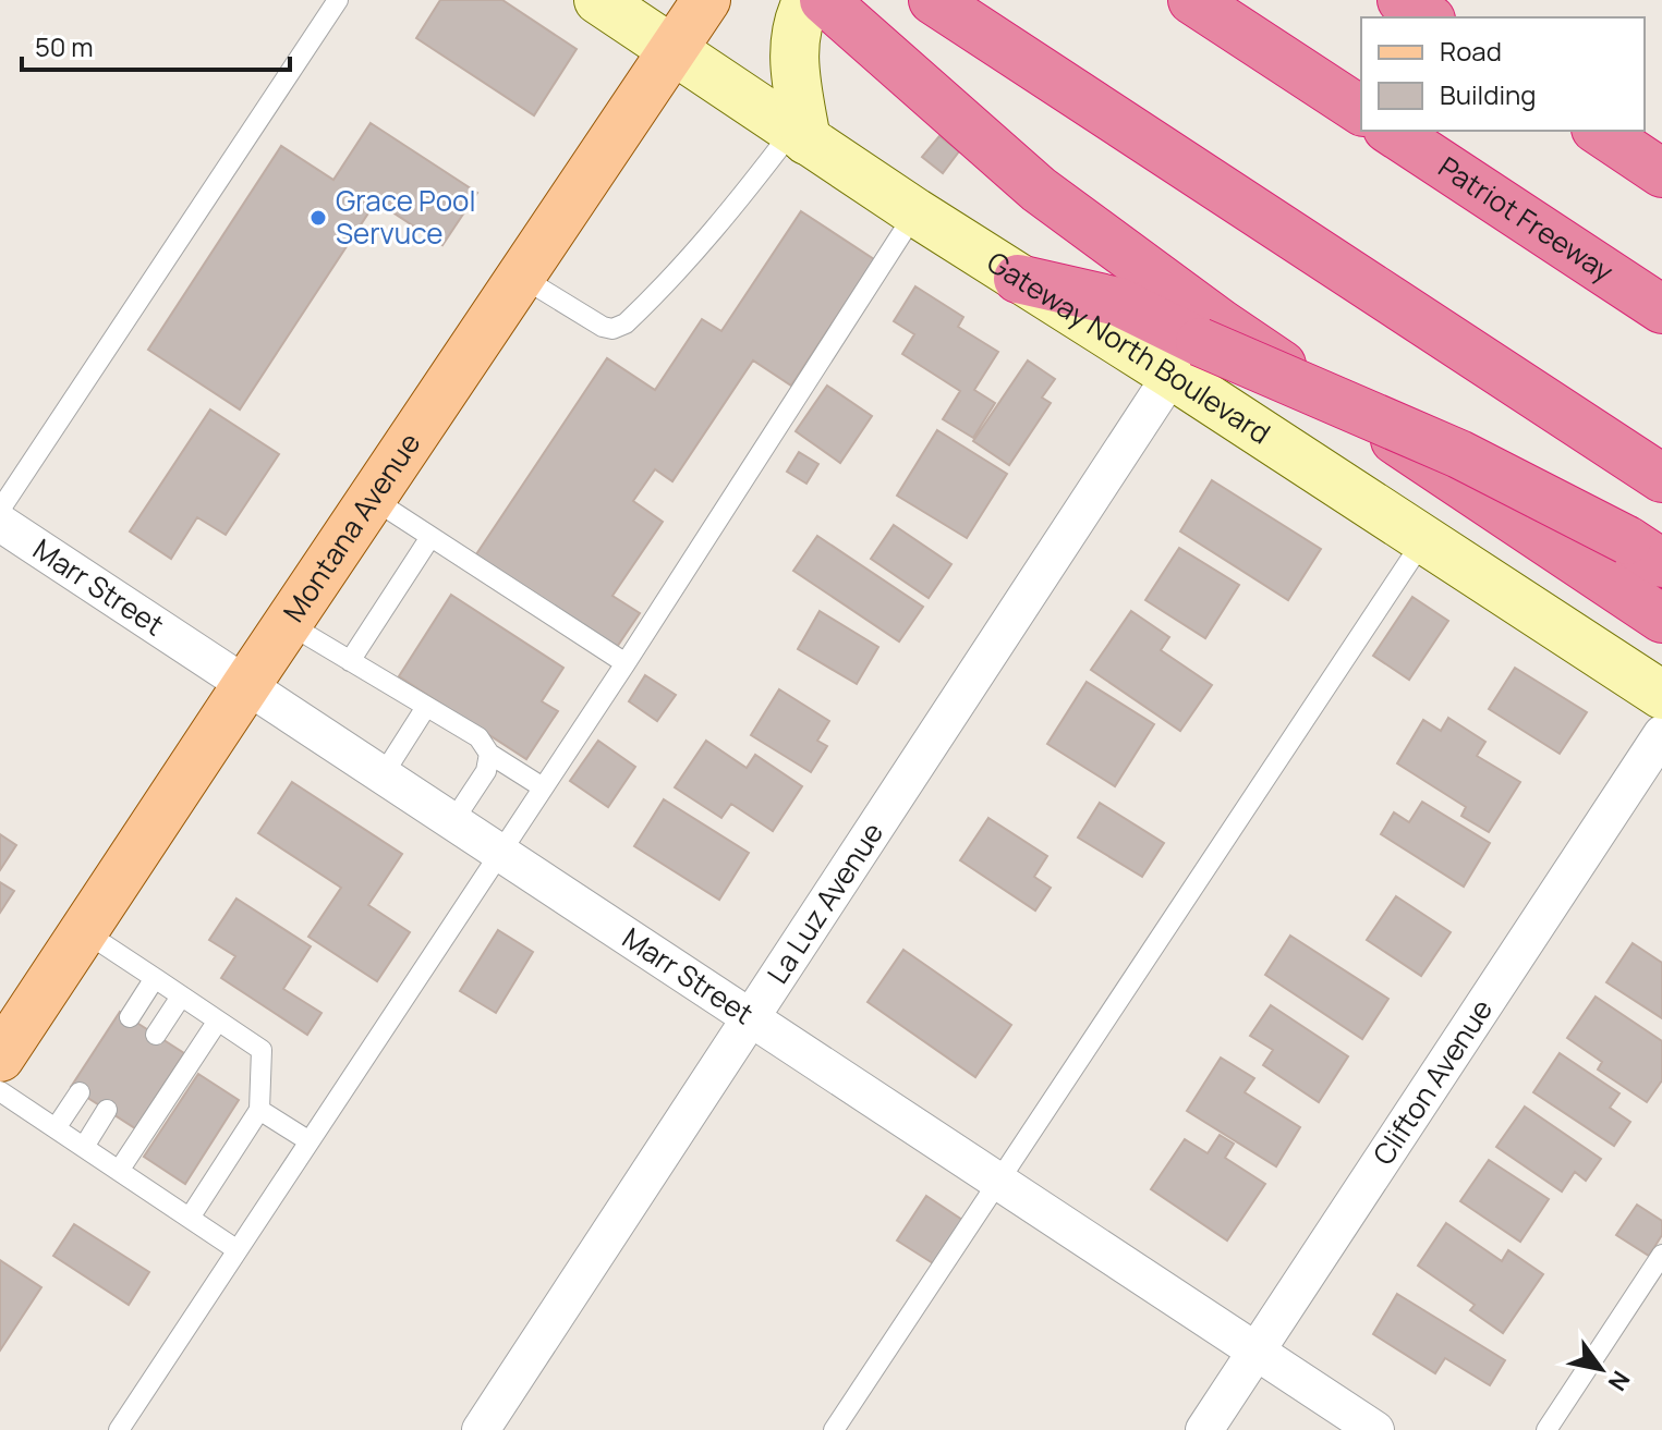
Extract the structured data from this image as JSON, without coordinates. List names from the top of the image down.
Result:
{
  "streets": {
    "highway": ["Patriot Freeway"],
    "main road": ["Gateway North Boulevard", "Montana Avenue"],
    "street": ["Marr Street", "La Luz Avenue", "Clifton Avenue"]
  },
  "crossings": [
    ["Gateway North Boulevard", "Montana Avenue"],
    ["Gateway North Boulevard", "La Luz Avenue"],
    ["Montana Avenue", "Marr Street"],
    ["Marr Street", "La Luz Avenue"],
    ["Marr Street", "Clifton Avenue"]
  ],
  "places": ["Grace Pool Servuce"],
  "legend": ["Road", "Building"],
  "scale_bar": "50 m",
  "north": "bottom right"
}
